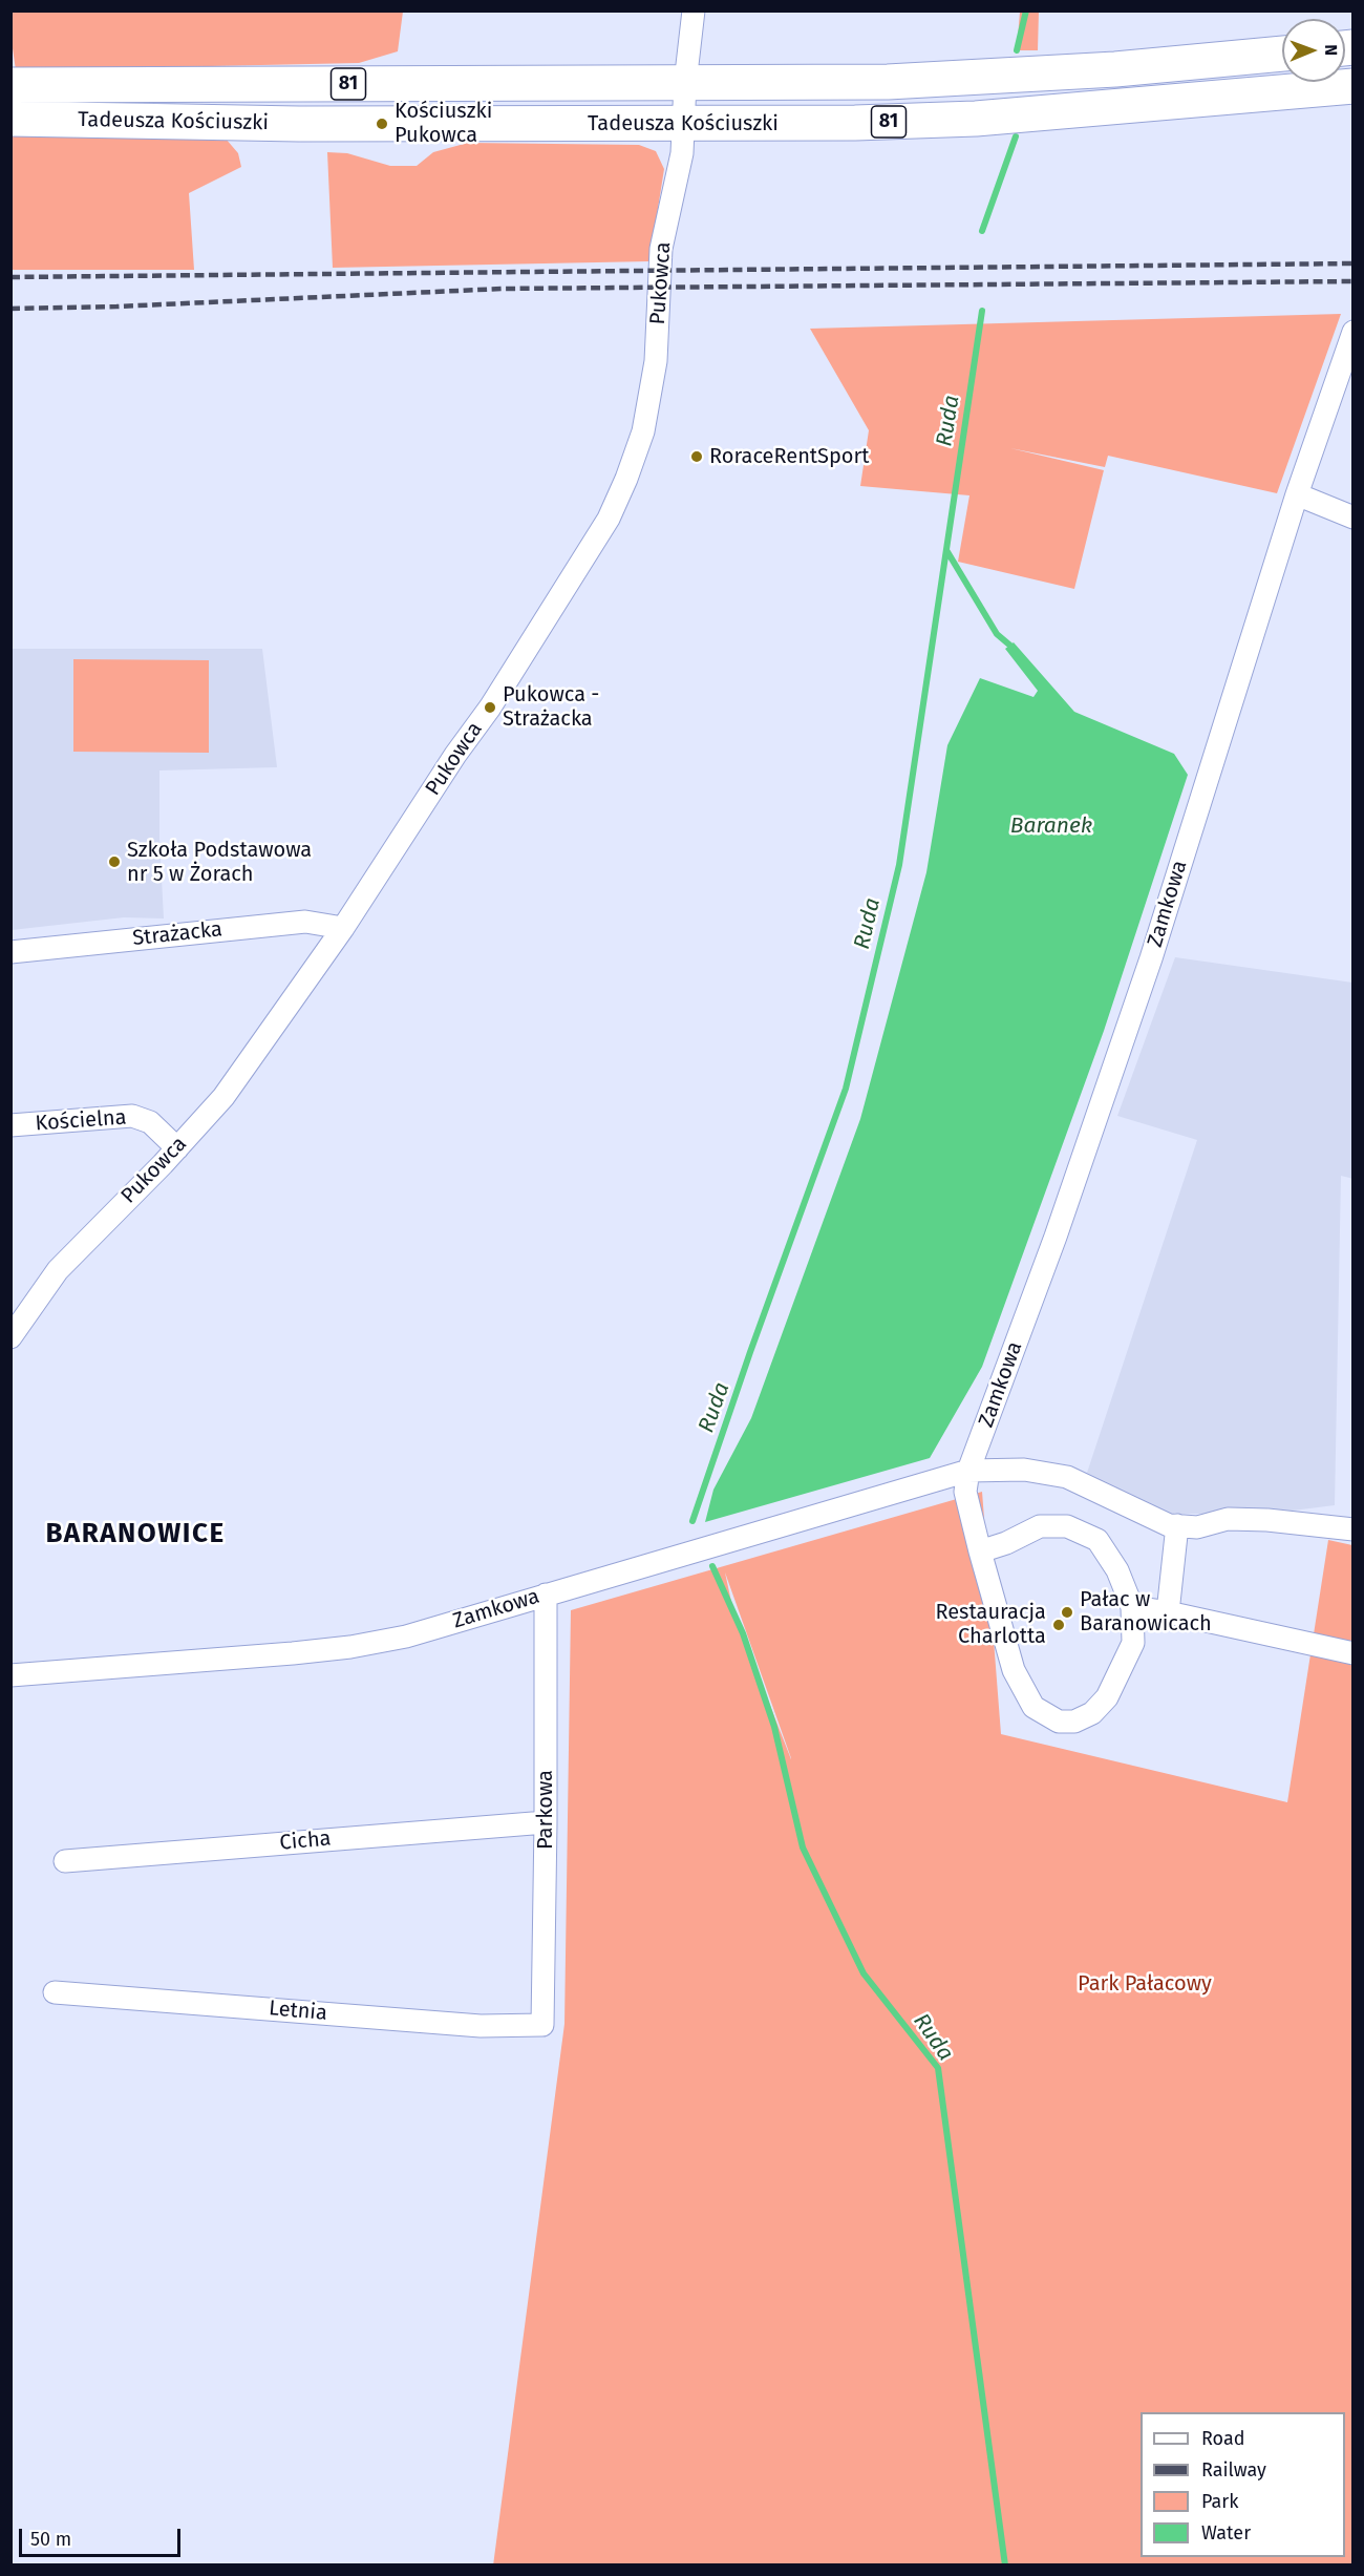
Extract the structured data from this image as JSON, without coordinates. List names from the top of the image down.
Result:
{
  "streets": {
    "main road": ["81", "Tadeusza Kościuszki"],
    "street": [
      "Pukowca",
      "Zamkowa",
      "Strażacka",
      "Kościelna",
      "Parkowa",
      "Cicha",
      "Letnia"
    ]
  },
  "crossings": [
    ["Tadeusza Kościuszki", "Pukowca"],
    ["Pukowca", "Strażacka"],
    ["Pukowca", "Kościelna"],
    ["Zamkowa", "Parkowa"],
    ["Parkowa", "Cicha"],
    ["Parkowa", "Letnia"]
  ],
  "districts": ["BARANOWICE"],
  "water": ["Ruda", "Baranek"],
  "parks": ["Park Pałacowy"],
  "places": [
    "Kościuszki Pukowca",
    "RoraceRentSport",
    "Pukowca - Strażacka",
    "Szkoła Podstawowa nr 5 w Żorach",
    "Pałac w Baranowicach",
    "Restauracja Charlotta"
  ],
  "legend": [
    "Road",
    "Railway",
    "Park",
    "Water"
  ],
  "scale_bar": "50 m",
  "north": "right"
}
